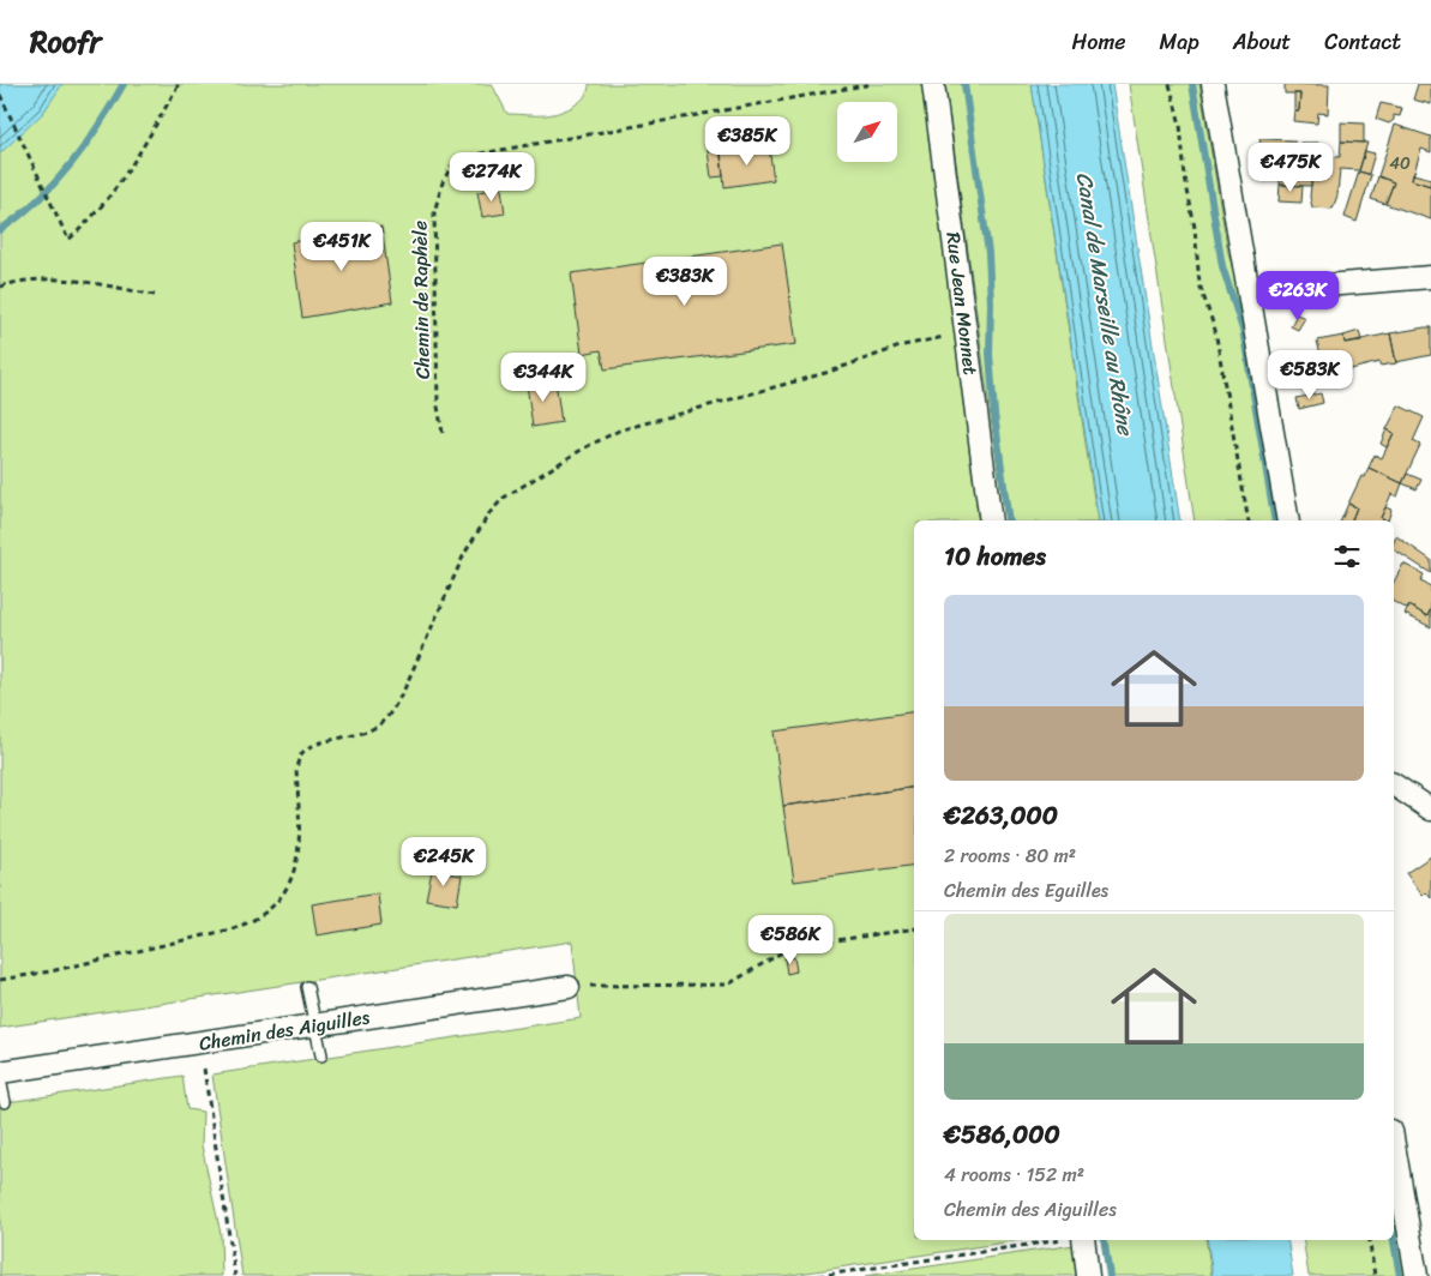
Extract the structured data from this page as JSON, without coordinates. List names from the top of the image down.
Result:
{
  "streets": {
    "street": ["Rue Jean Monnet", "Chemin des Aiguilles"],
    "path": ["Chemin de Raphèle"]
  },
  "water": ["Canal de Marseille au Rhône"],
  "house_numbers": ["40"],
  "north": "top right",
  "page": {
    "header": "Roofr",
    "nav": [
      "Home",
      "Map",
      "About",
      "Contact"
    ],
    "price": [
      "€385K",
      "€475K",
      "€274K",
      "€451K",
      "€383K",
      "€263K",
      "€583K",
      "€344K",
      "€245K",
      "€586K"
    ],
    "heading": "10 homes",
    "list": [
      {
        "name": "€263,000",
        "note": "2 rooms · 80 m² · Chemin des Eguilles"
      },
      {
        "name": "€586,000",
        "note": "4 rooms · 152 m² · Chemin des Aiguilles"
      }
    ]
  }
}
